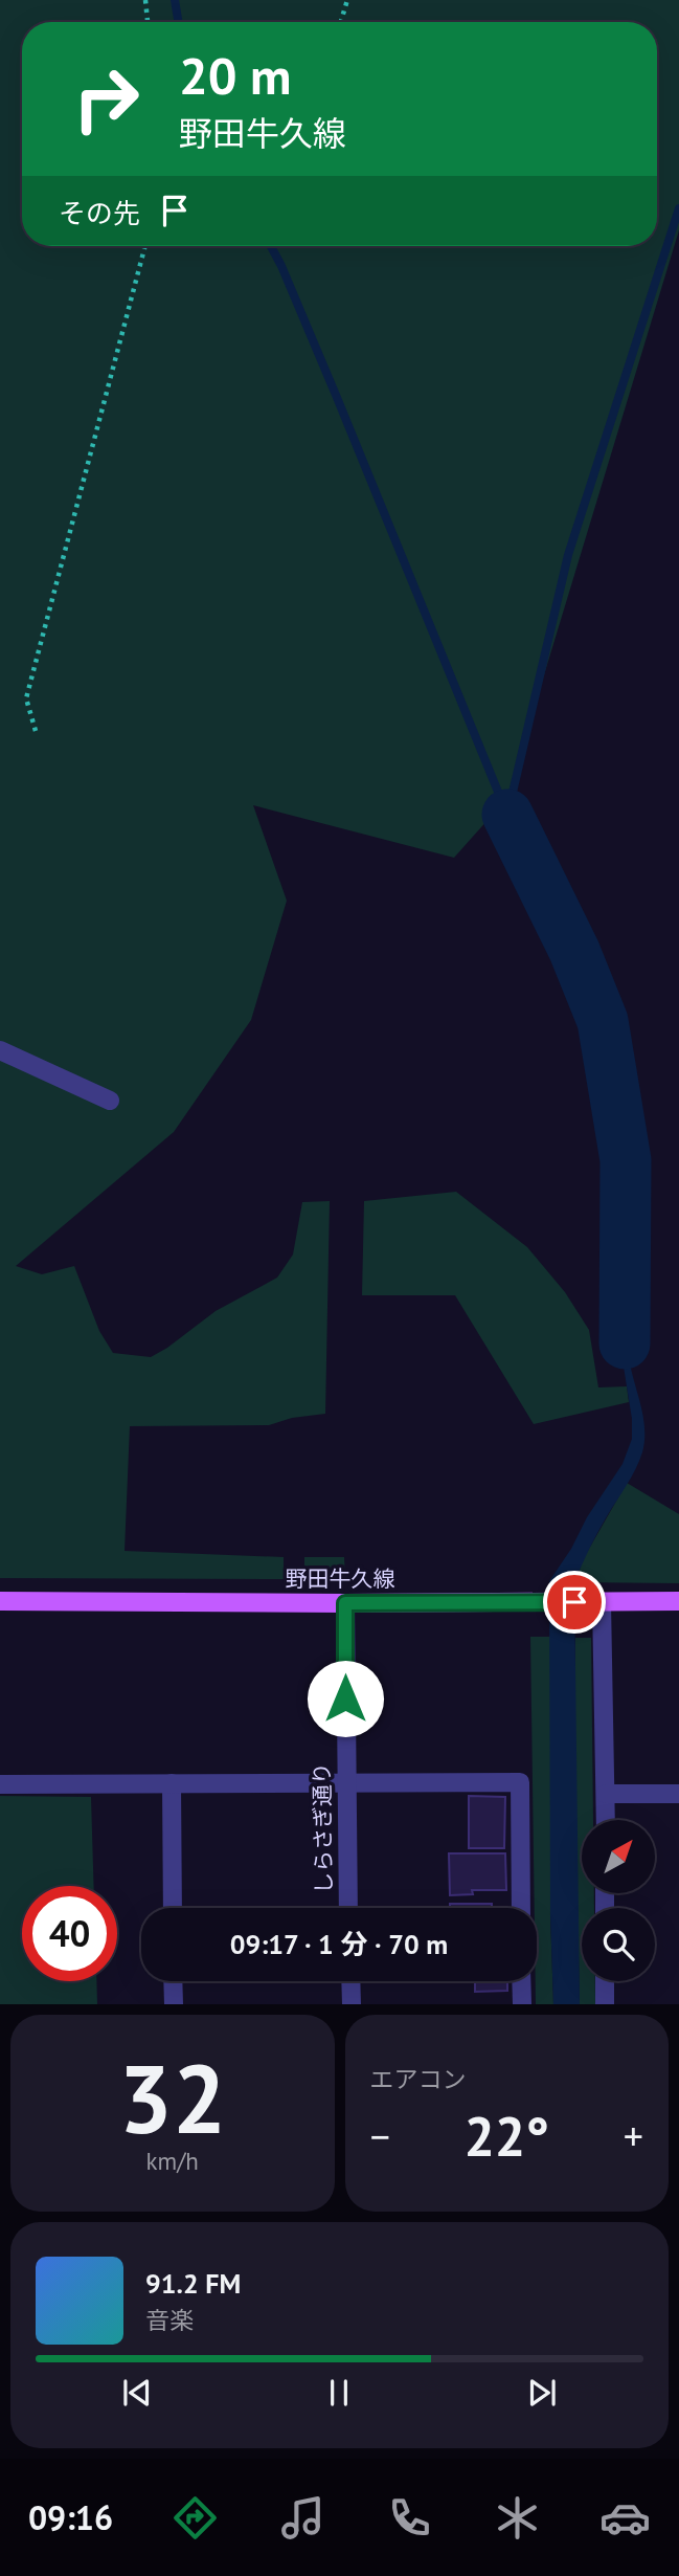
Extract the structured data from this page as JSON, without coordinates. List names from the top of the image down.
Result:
{
  "streets": {
    "main road": ["野田牛久線"],
    "street": ["しらさぎ通り"]
  },
  "crossings": [
    ["野田牛久線", "しらさぎ通り"]
  ],
  "north": "top right",
  "page": {
    "turn": ["20 m", "野田牛久線"],
    "then": "その先",
    "limit": "40",
    "trip": "09:17 · 1 分 · 70 m",
    "tile": [
      ["32", "km/h"],
      "エアコン"
    ],
    "heat": ["−", "22°", "+"],
    "song": ["91.2 FM", "音楽"],
    "tabs": "09:16"
  }
}
